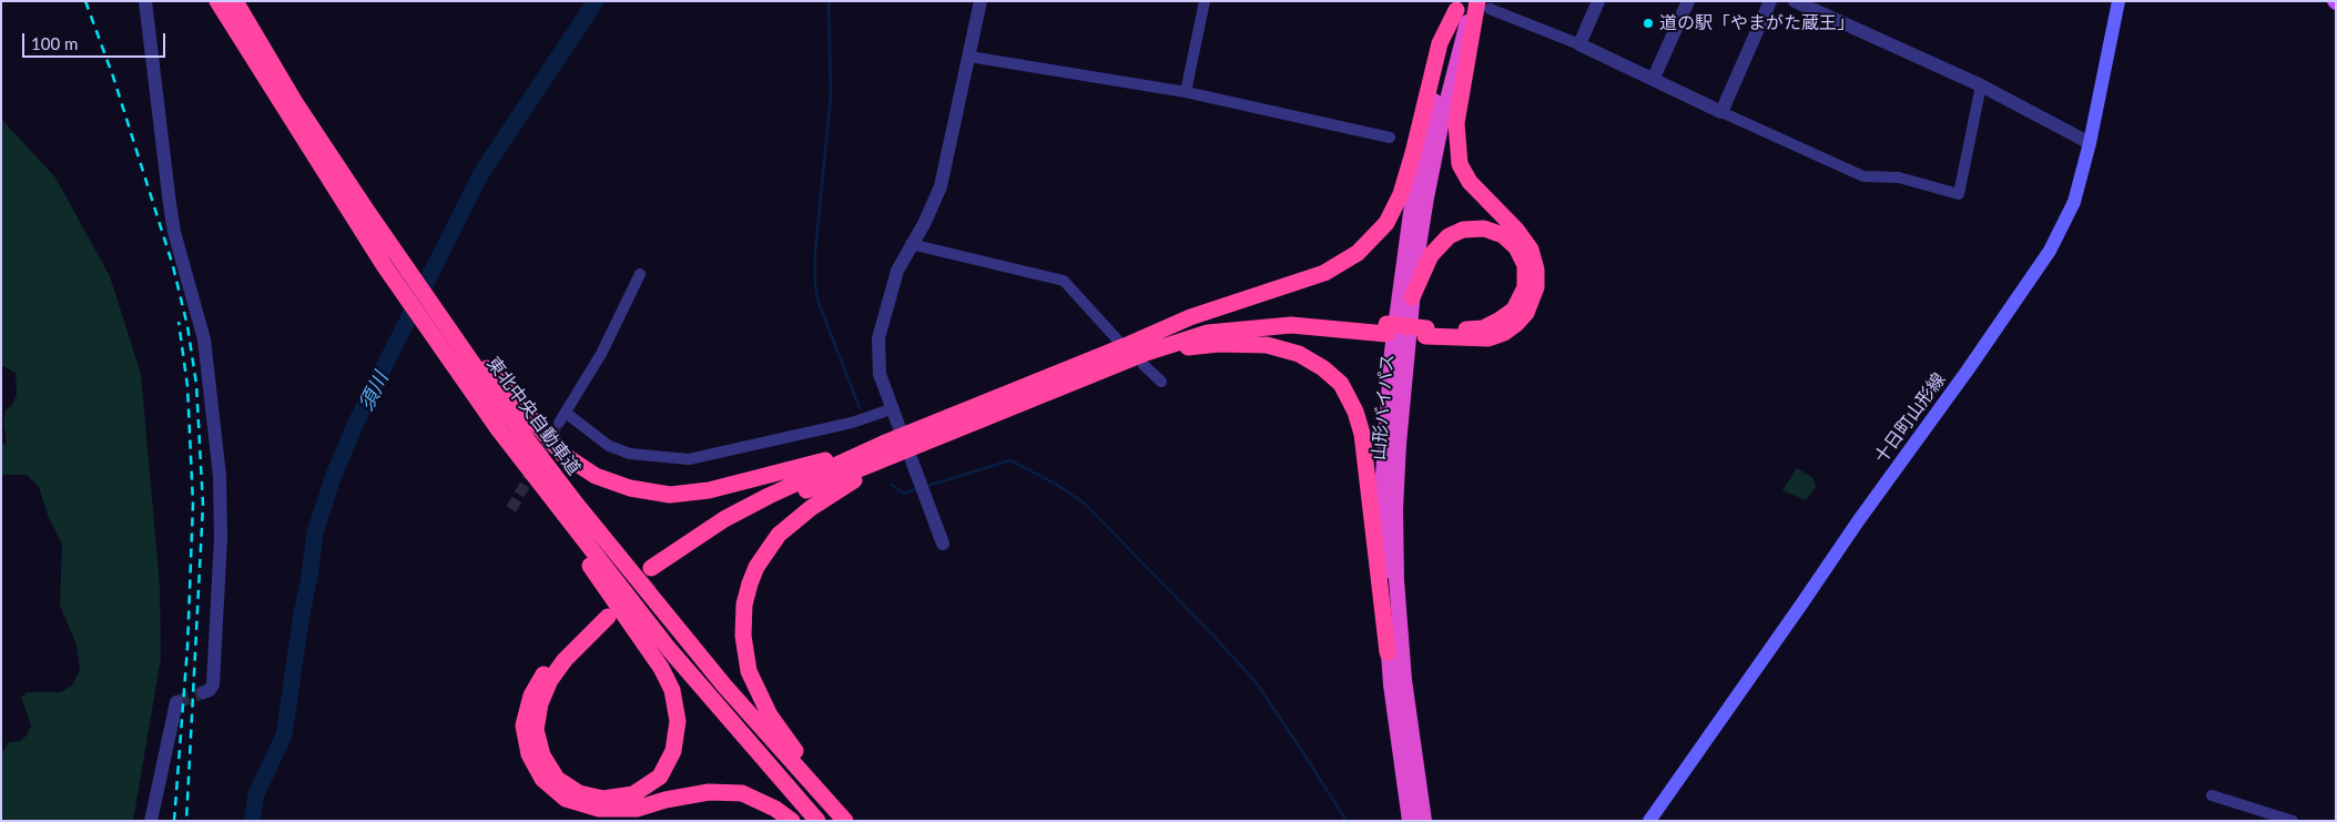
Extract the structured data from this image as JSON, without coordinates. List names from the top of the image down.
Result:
{
  "streets": {
    "highway": ["山形バイパス", "東北中央自動車道"],
    "main road": ["十日町山形線"]
  },
  "water": ["須川"],
  "places": ["道の駅「やまがた蔵王」"],
  "scale_bar": "100 m"
}
